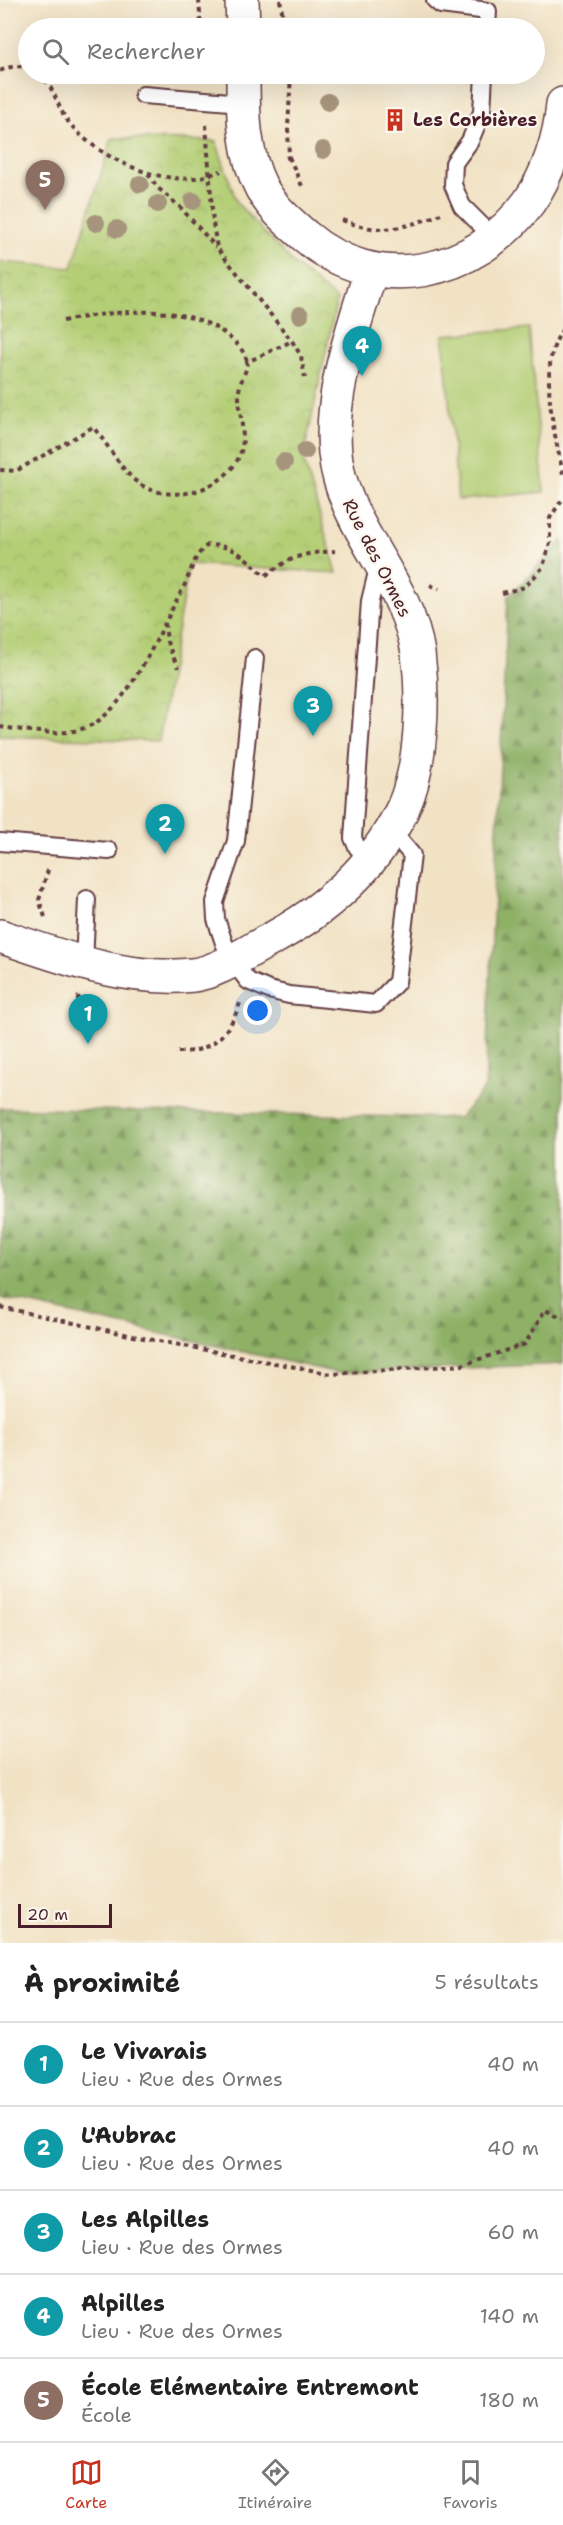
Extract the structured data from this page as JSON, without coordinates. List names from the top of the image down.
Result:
{
  "streets": {
    "street": ["Rue des Ormes"]
  },
  "places": {
    "building": ["Les Corbières"]
  },
  "scale_bar": "20 m",
  "page": {
    "search": "Rechercher",
    "pins": [
      "5",
      "4",
      "3",
      "2",
      "1"
    ],
    "scale": "20 m",
    "heading": ["À proximité", "5 résultats"],
    "list": [
      {
        "mark": "1",
        "name": "Le Vivarais",
        "note": "Lieu · Rue des Ormes",
        "value": "40 m"
      },
      {
        "mark": "2",
        "name": "L'Aubrac",
        "note": "Lieu · Rue des Ormes",
        "value": "40 m"
      },
      {
        "mark": "3",
        "name": "Les Alpilles",
        "note": "Lieu · Rue des Ormes",
        "value": "60 m"
      },
      {
        "mark": "4",
        "name": "Alpilles",
        "note": "Lieu · Rue des Ormes",
        "value": "140 m"
      },
      {
        "mark": "5",
        "name": "École Elémentaire Entremont",
        "note": "École",
        "value": "180 m"
      }
    ],
    "nav": ["Carte", "Itinéraire", "Favoris"]
  }
}
